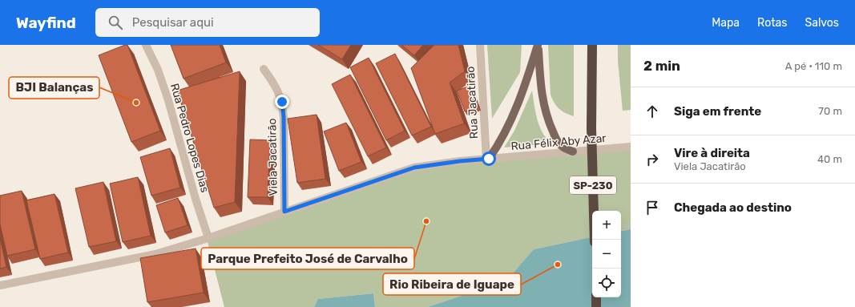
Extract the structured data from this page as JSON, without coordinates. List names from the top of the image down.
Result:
{
  "streets": {
    "highway": ["SP-230"],
    "street": [
      "Rua Jacatirão",
      "Rua Pedro Lopes Dias",
      "Rua Félix Aby Azar",
      "Viela Jacatirão"
    ]
  },
  "crossings": [
    ["Rua Jacatirão", "Rua Félix Aby Azar"],
    ["Rua Pedro Lopes Dias", "Rua Félix Aby Azar"],
    ["Rua Félix Aby Azar", "Viela Jacatirão"]
  ],
  "places": ["BJI Balanças", "Parque Prefeito José de Carvalho", "Rio Ribeira de Iguape"],
  "page": {
    "header": "Wayfind",
    "search": "Pesquisar aqui",
    "nav": ["Mapa", "Rotas", "Salvos"],
    "heading": ["2 min", "A pé · 110 m"],
    "list": [
      ["Siga em frente", "70 m"],
      ["Vire à direita", "Viela Jacatirão", "40 m"],
      "Chegada ao destino"
    ],
    "map_buttons": ["+", "−"]
  }
}
